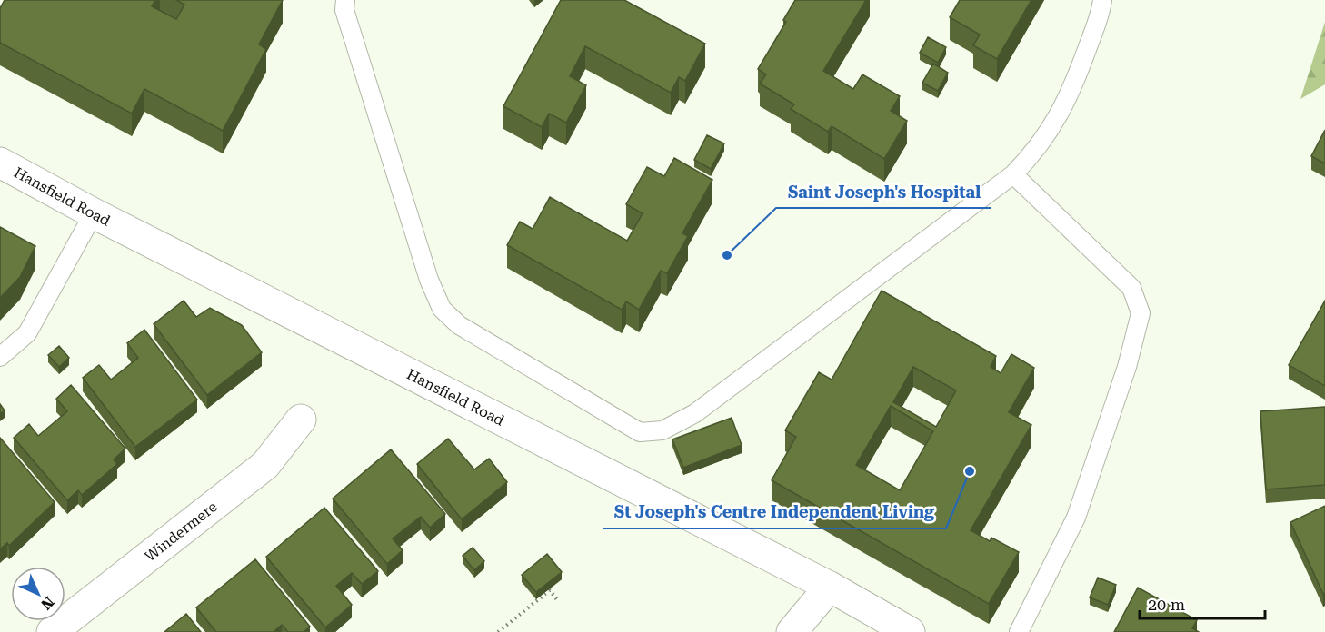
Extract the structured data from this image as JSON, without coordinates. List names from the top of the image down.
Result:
{
  "streets": {
    "street": ["Hansfield Road", "Windermere"]
  },
  "places": ["Saint Joseph's Hospital", "St Joseph's Centre Independent Living"],
  "scale_bar": "20 m",
  "north": "bottom right"
}
